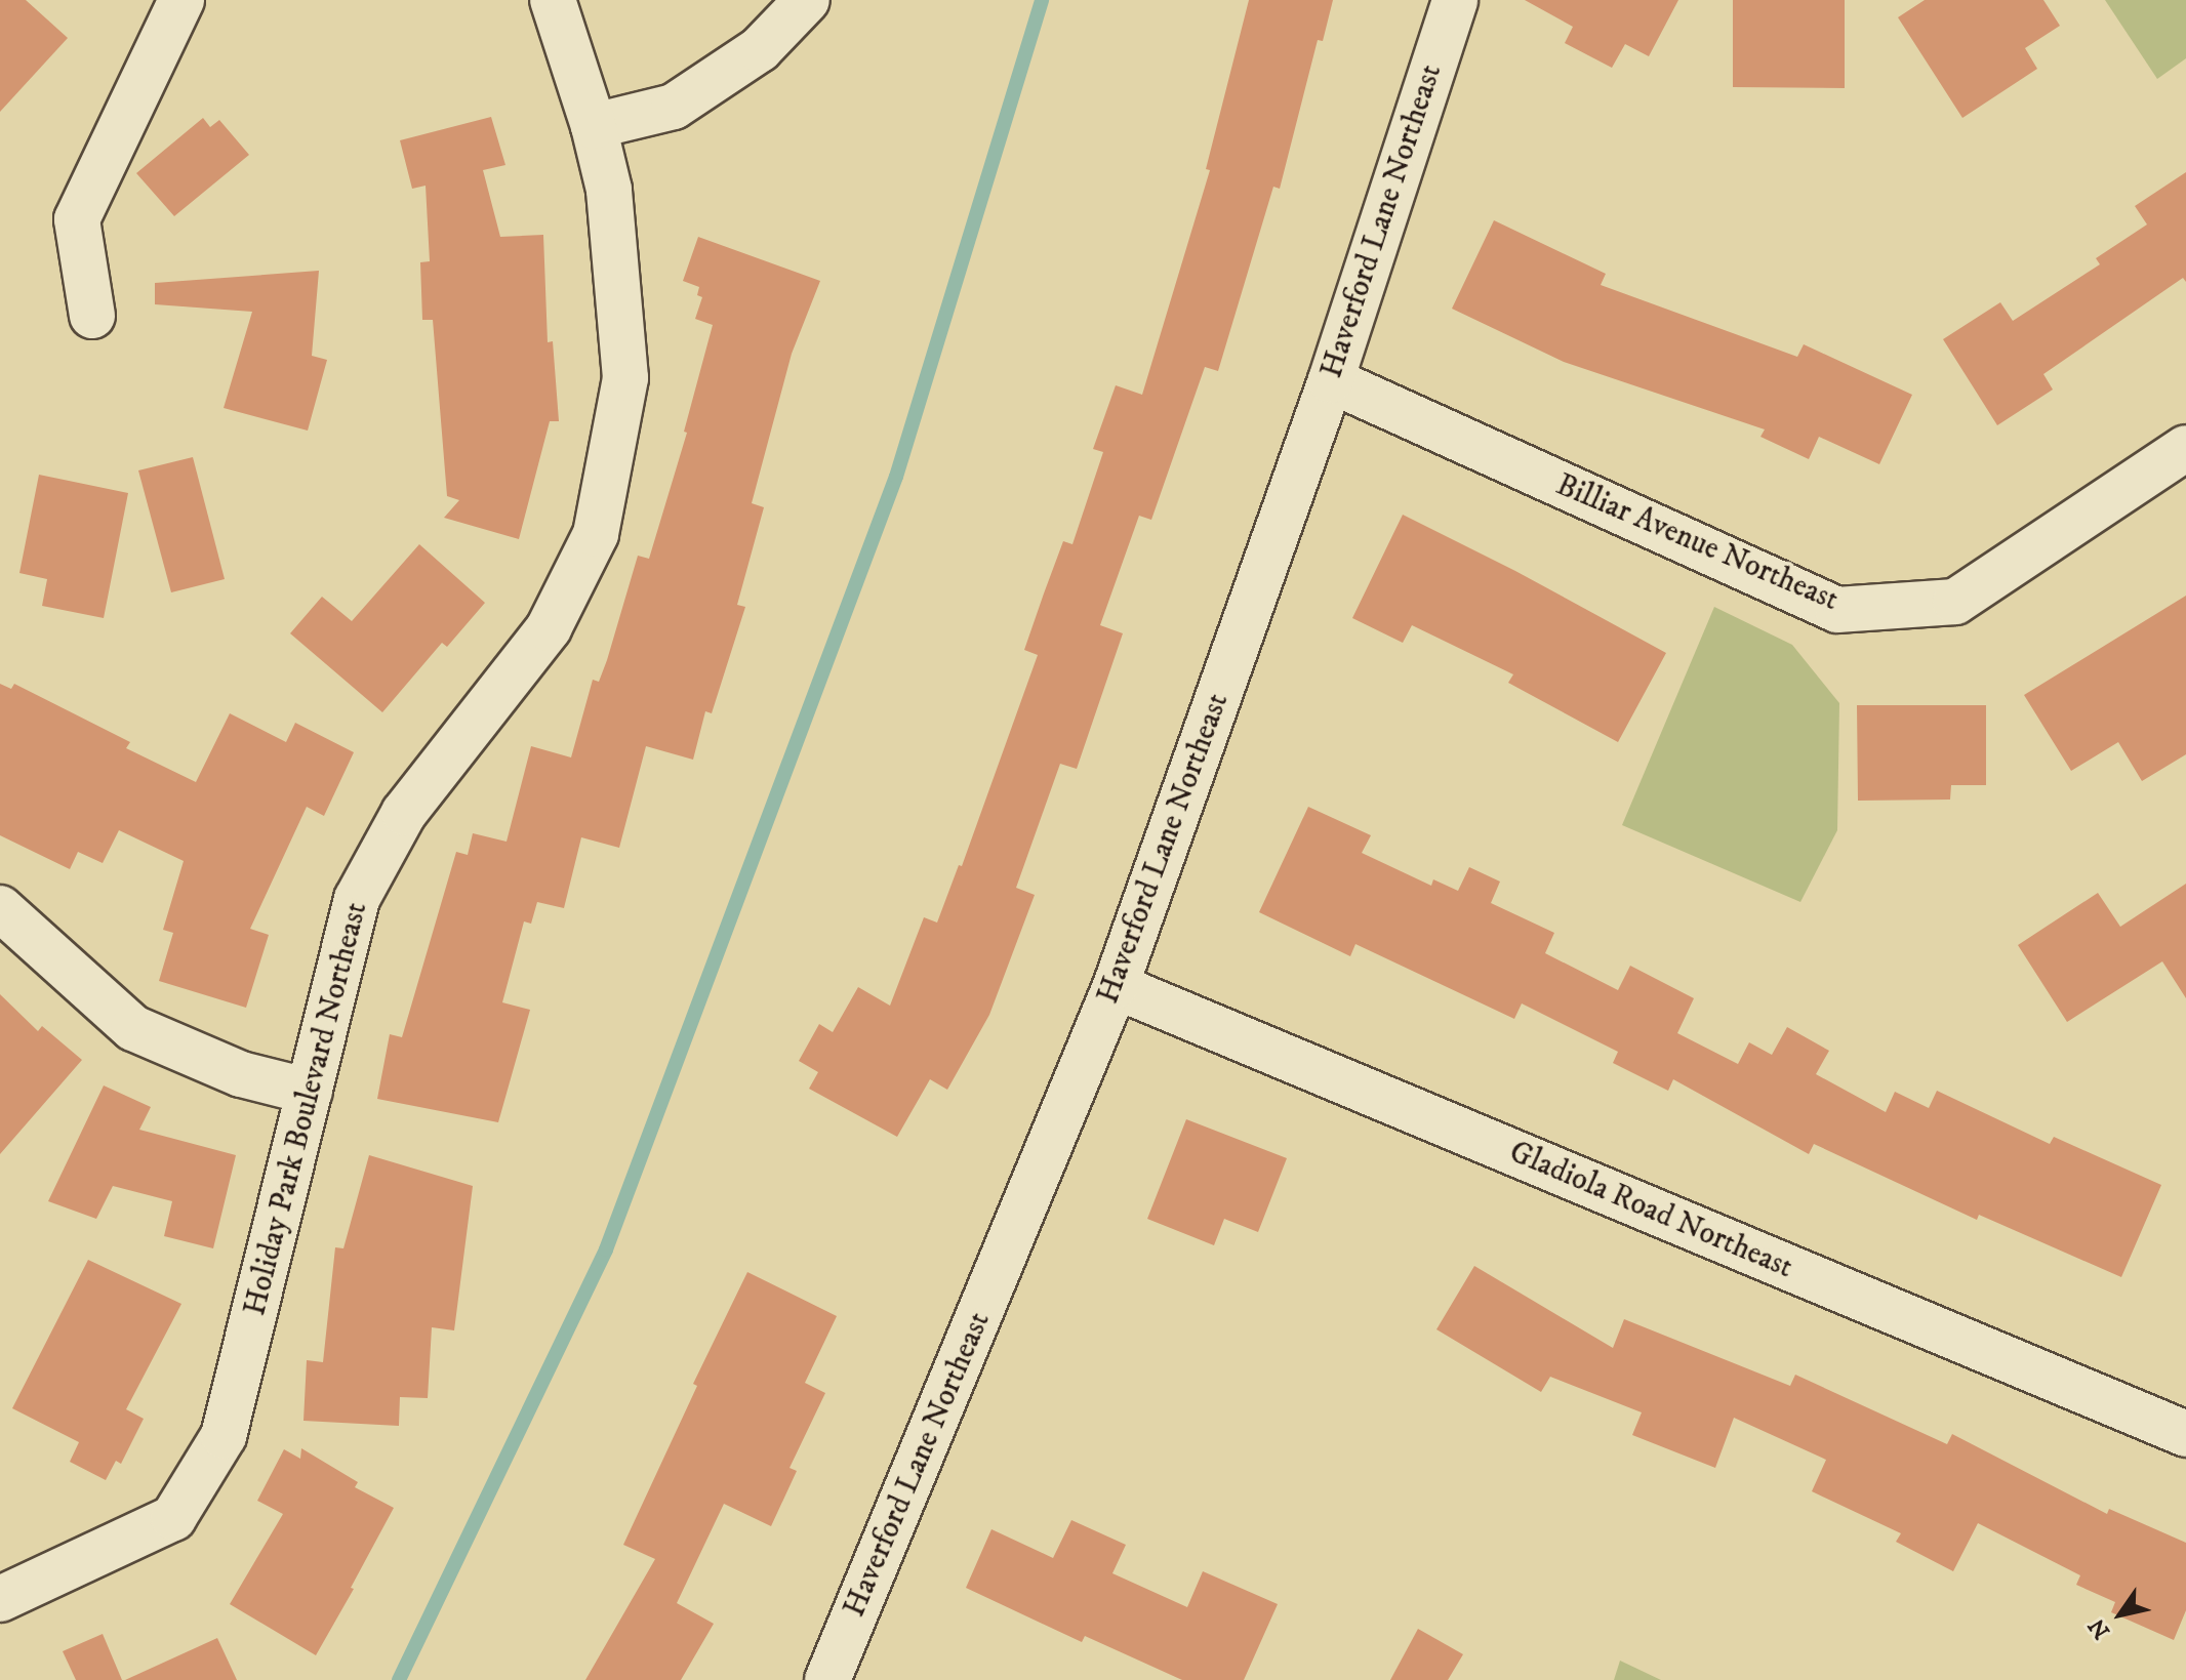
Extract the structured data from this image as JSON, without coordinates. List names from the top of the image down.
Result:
{
  "streets": {
    "street": [
      "Haverford Lane Northeast",
      "Billiar Avenue Northeast",
      "Holiday Park Boulevard Northeast",
      "Gladiola Road Northeast"
    ]
  },
  "crossings": [
    ["Haverford Lane Northeast", "Billiar Avenue Northeast"],
    ["Haverford Lane Northeast", "Gladiola Road Northeast"]
  ],
  "north": "bottom left"
}
